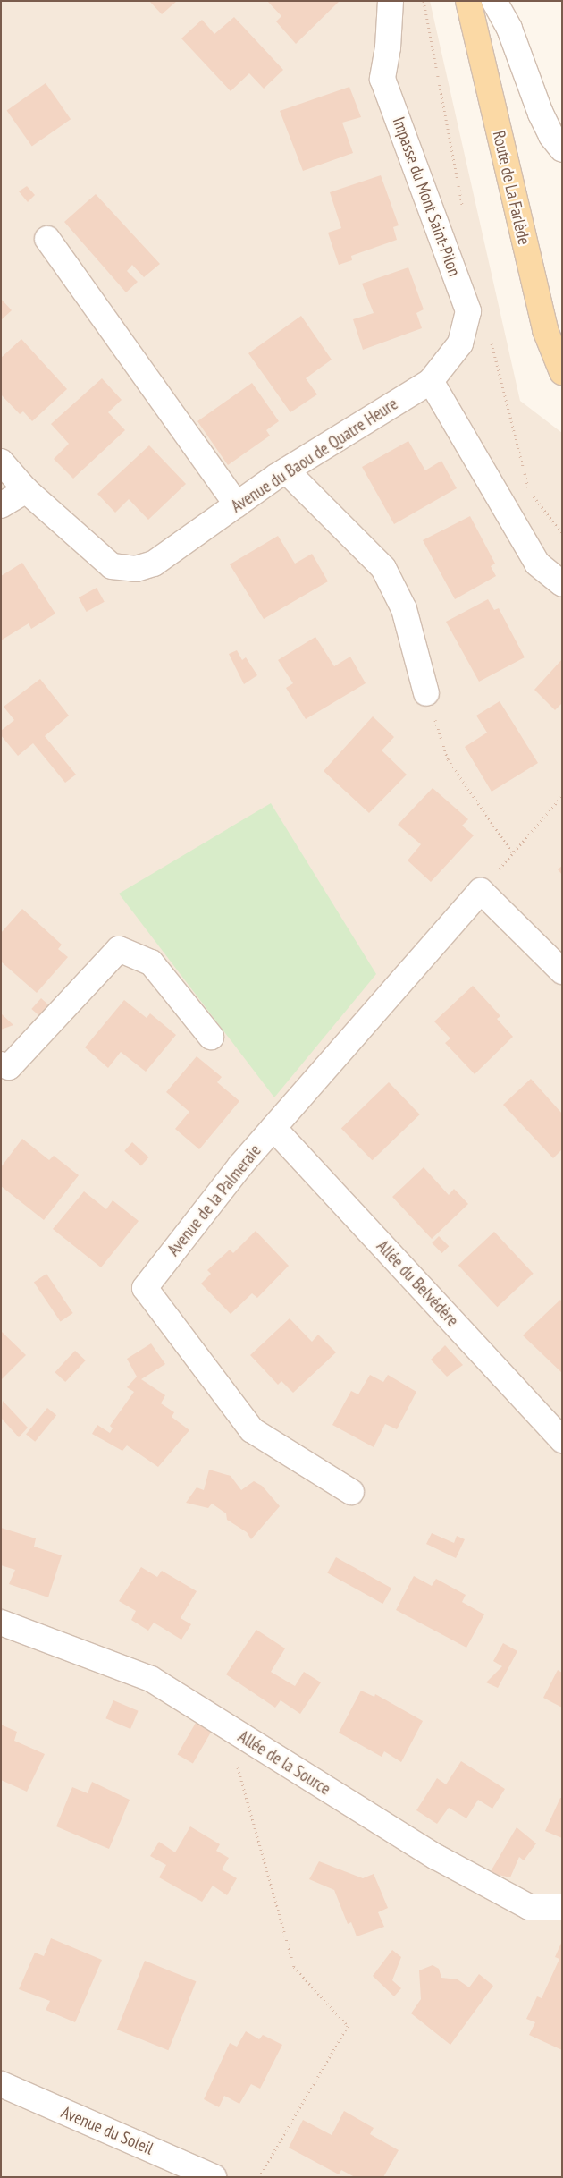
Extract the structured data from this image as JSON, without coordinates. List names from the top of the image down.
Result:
{
  "streets": {
    "main road": ["Route de La Farlède"],
    "street": [
      "Impasse du Mont Saint-Pilon",
      "Avenue du Baou de Quatre Heure",
      "Avenue de la Palmeraie",
      "Allée du Belvédère",
      "Allée de la Source",
      "Avenue du Soleil"
    ]
  },
  "crossings": [
    ["Impasse du Mont Saint-Pilon", "Avenue du Baou de Quatre Heure"],
    ["Avenue de la Palmeraie", "Allée du Belvédère"]
  ]
}
